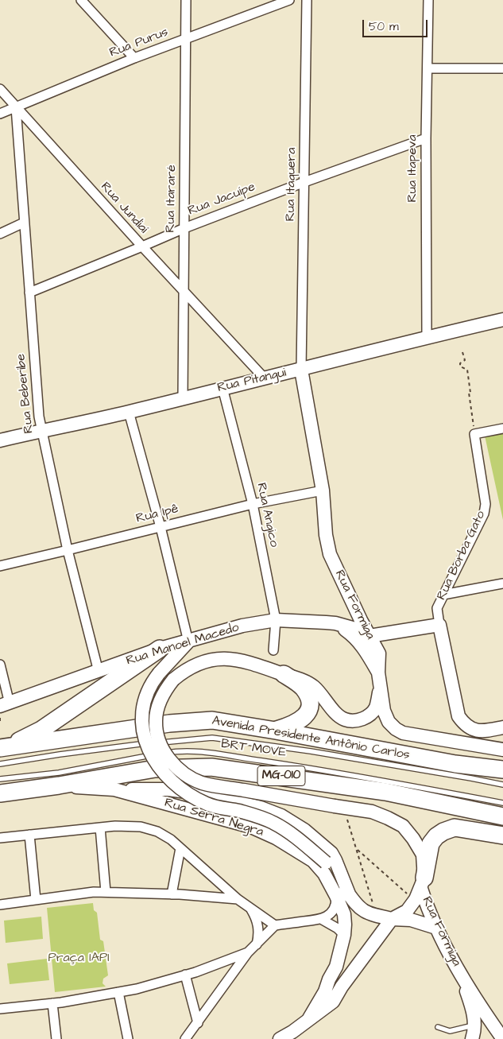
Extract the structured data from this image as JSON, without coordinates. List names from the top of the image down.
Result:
{
  "streets": {
    "highway": ["Avenida Presidente Antônio Carlos", "MG-010"],
    "street": [
      "Rua Purus",
      "Rua Itapeva",
      "Rua Itaquera",
      "Rua Itararé",
      "Rua Jacuípe",
      "Rua Jundiaí",
      "Rua Pitangui",
      "Rua Beberibe",
      "Rua Ipê",
      "Rua Angico",
      "Rua Borba Gato",
      "Rua Formiga",
      "Rua Manoel Macedo",
      "Rua Serra Negra"
    ],
    "lane": ["BRT MOVE"]
  },
  "crossings": [
    ["Rua Purus", "Rua Itararé"],
    ["Rua Purus", "Rua Jundiaí"],
    ["Rua Purus", "Rua Beberibe"],
    ["Rua Itapeva", "Rua Jacuípe"],
    ["Rua Itapeva", "Rua Pitangui"],
    ["Rua Itaquera", "Rua Jacuípe"],
    ["Rua Itaquera", "Rua Pitangui"],
    ["Rua Itaquera", "Rua Formiga"],
    ["Rua Itararé", "Rua Jacuípe"],
    ["Rua Itararé", "Rua Jundiaí"],
    ["Rua Itararé", "Rua Pitangui"],
    ["Rua Jacuípe", "Rua Jundiaí"],
    ["Rua Jacuípe", "Rua Beberibe"],
    ["Rua Jundiaí", "Rua Pitangui"],
    ["Rua Jundiaí", "Rua Beberibe"],
    ["Rua Pitangui", "Rua Beberibe"],
    ["Rua Pitangui", "Rua Angico"],
    ["Rua Pitangui", "Rua Formiga"],
    ["Rua Beberibe", "Rua Ipê"],
    ["Rua Beberibe", "Rua Manoel Macedo"],
    ["Rua Ipê", "Rua Angico"],
    ["Rua Ipê", "Rua Formiga"],
    ["Rua Angico", "Rua Manoel Macedo"],
    ["Rua Formiga", "Rua Manoel Macedo"],
    ["MG-010", "Rua Serra Negra"]
  ],
  "parks": ["Praça IAPI"],
  "scale_bar": "50 m"
}
